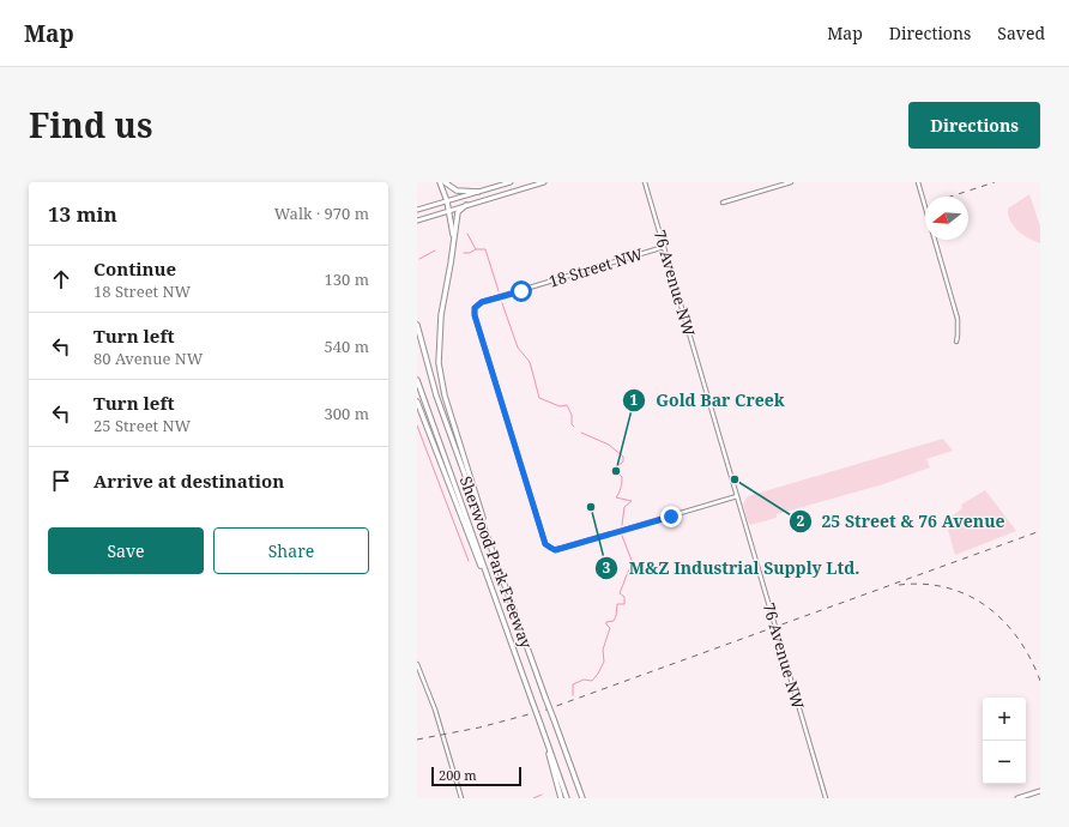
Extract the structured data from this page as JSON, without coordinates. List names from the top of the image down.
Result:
{
  "streets": {
    "highway": ["Sherwood Park Freeway"],
    "street": ["18 Street NW", "76 Avenue NW"]
  },
  "crossings": [
    ["18 Street NW", "76 Avenue NW"]
  ],
  "places": ["Gold Bar Creek", "25 Street & 76 Avenue", "M&Z Industrial Supply Ltd."],
  "scale_bar": "200 m",
  "north": "left",
  "page": {
    "header": "Map",
    "nav": ["Map", "Directions", "Saved"],
    "title": "Find us",
    "buttons": [
      "Directions",
      ["Save", "Share"]
    ],
    "heading": ["13 min", "Walk · 970 m"],
    "list": [
      ["Continue", "18 Street NW", "130 m"],
      ["Turn left", "80 Avenue NW", "540 m"],
      ["Turn left", "25 Street NW", "300 m"],
      "Arrive at destination"
    ],
    "map_buttons": ["+", "−"],
    "scale": "200 m"
  }
}
